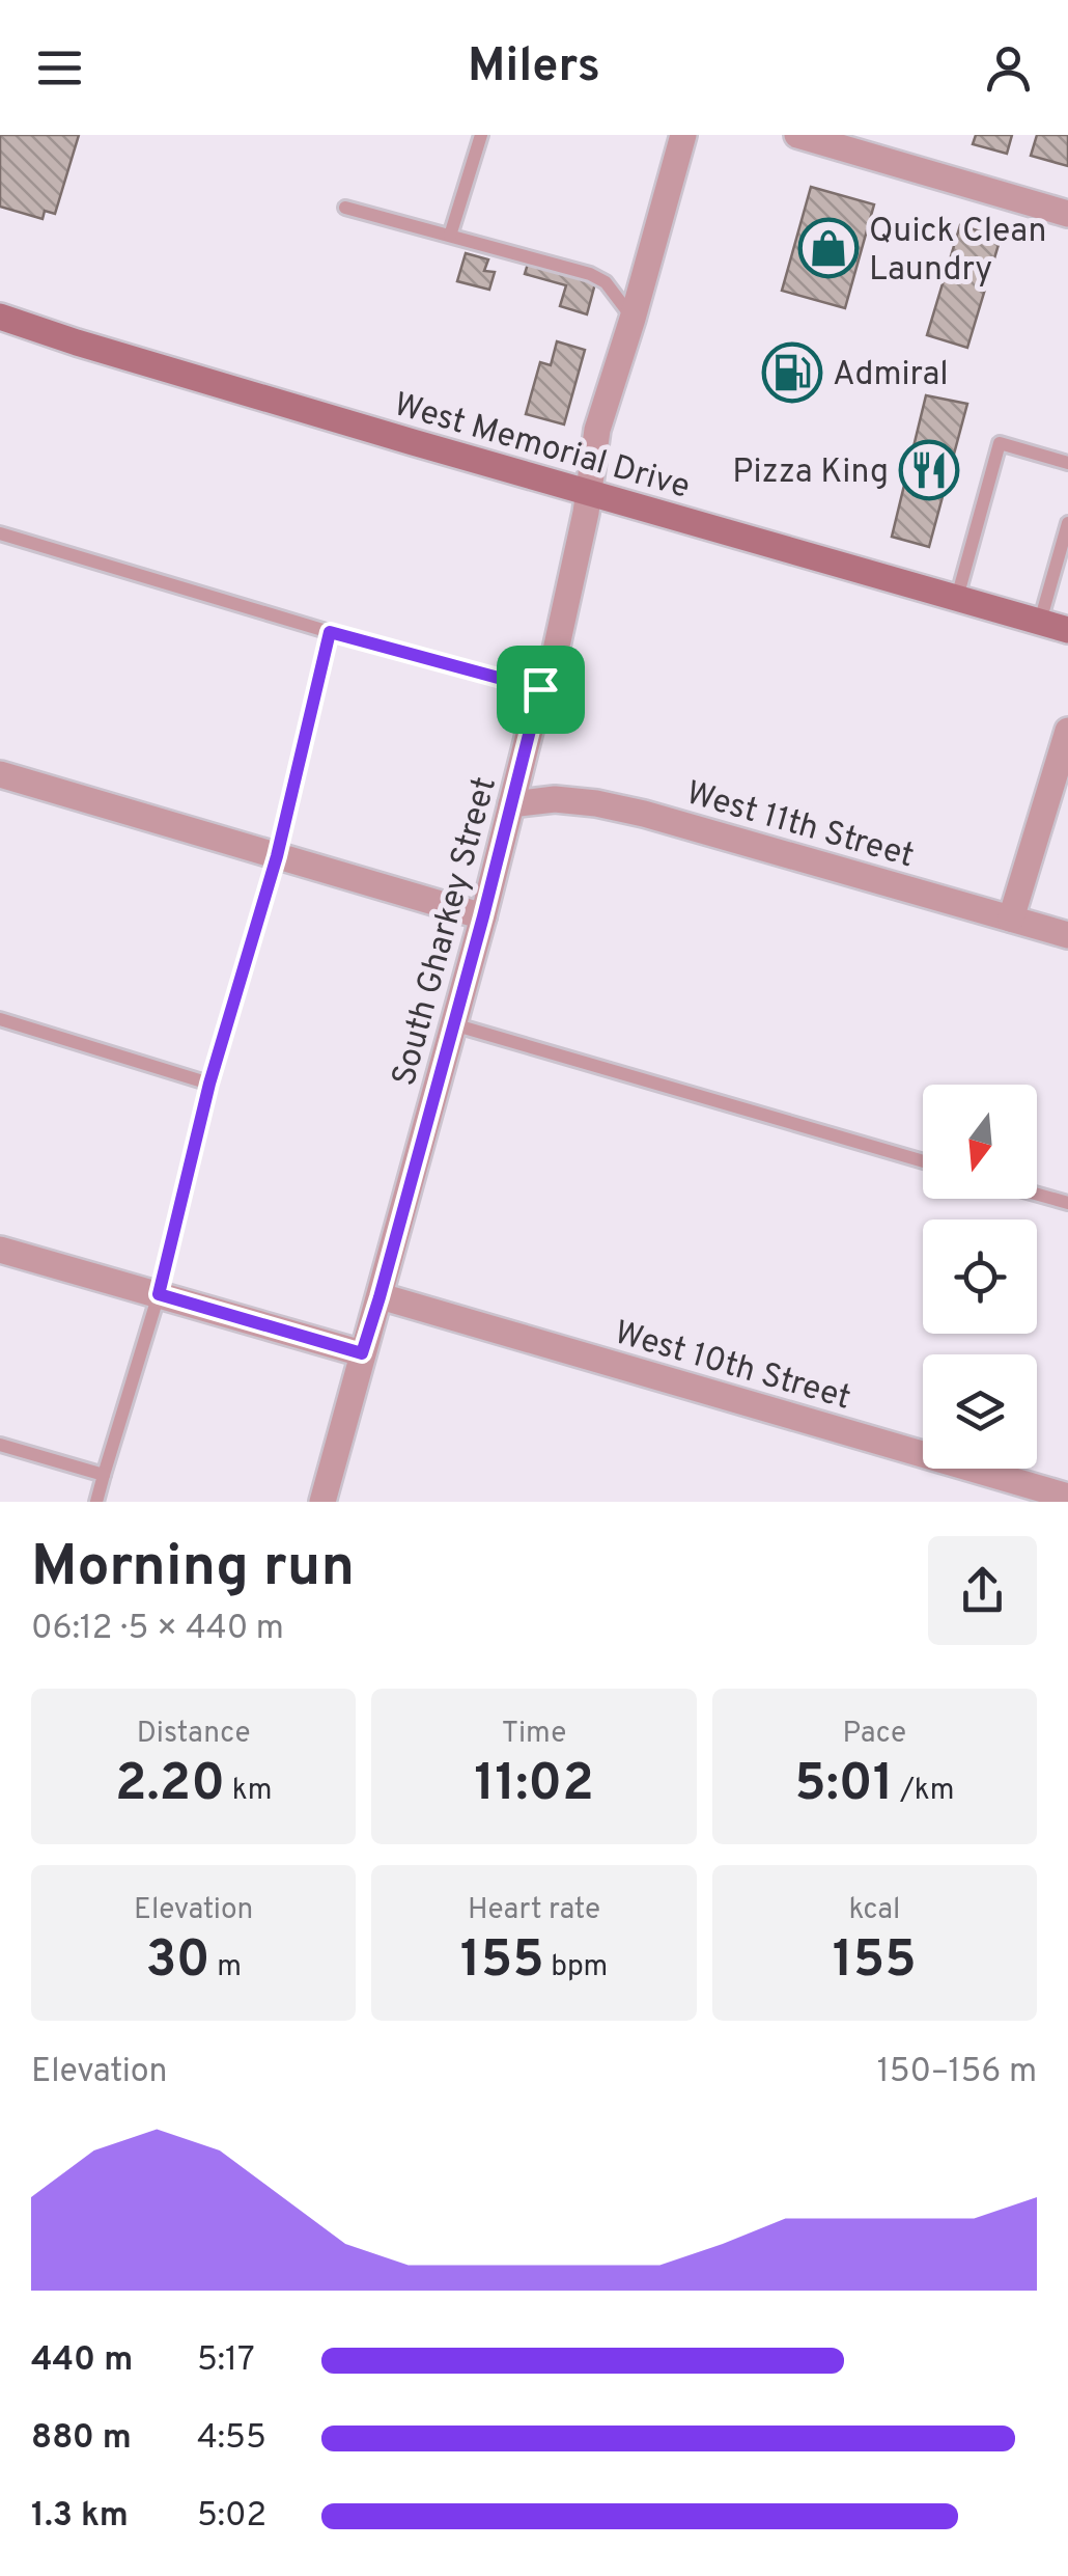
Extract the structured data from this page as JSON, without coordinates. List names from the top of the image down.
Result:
{
  "streets": {
    "main road": ["West Memorial Drive"],
    "street": ["West 11th Street", "South Gharkey Street", "West 10th Street"]
  },
  "crossings": [
    ["West Memorial Drive", "South Gharkey Street"],
    ["West 11th Street", "South Gharkey Street"],
    ["South Gharkey Street", "West 10th Street"]
  ],
  "places": {
    "shop": ["Quick Clean Laundry"],
    "fuel station": ["Admiral"],
    "restaurant": ["Pizza King"]
  },
  "north": "bottom",
  "page": {
    "header": "Milers",
    "heading": ["Morning run", "06:12 · 5 × 440 m"],
    "stats": [
      ["Distance", "2.20 km"],
      ["Time", "11:02"],
      ["Pace", "5:01 /km"],
      ["Elevation", "30 m"],
      ["Heart rate", "155 bpm"],
      ["kcal", "155"]
    ],
    "chart": ["Elevation", "150–156 m"],
    "list": [
      {
        "name": "440 m",
        "note": "5:17"
      },
      {
        "name": "880 m",
        "note": "4:55"
      },
      {
        "name": "1.3 km",
        "note": "5:02"
      }
    ]
  }
}
